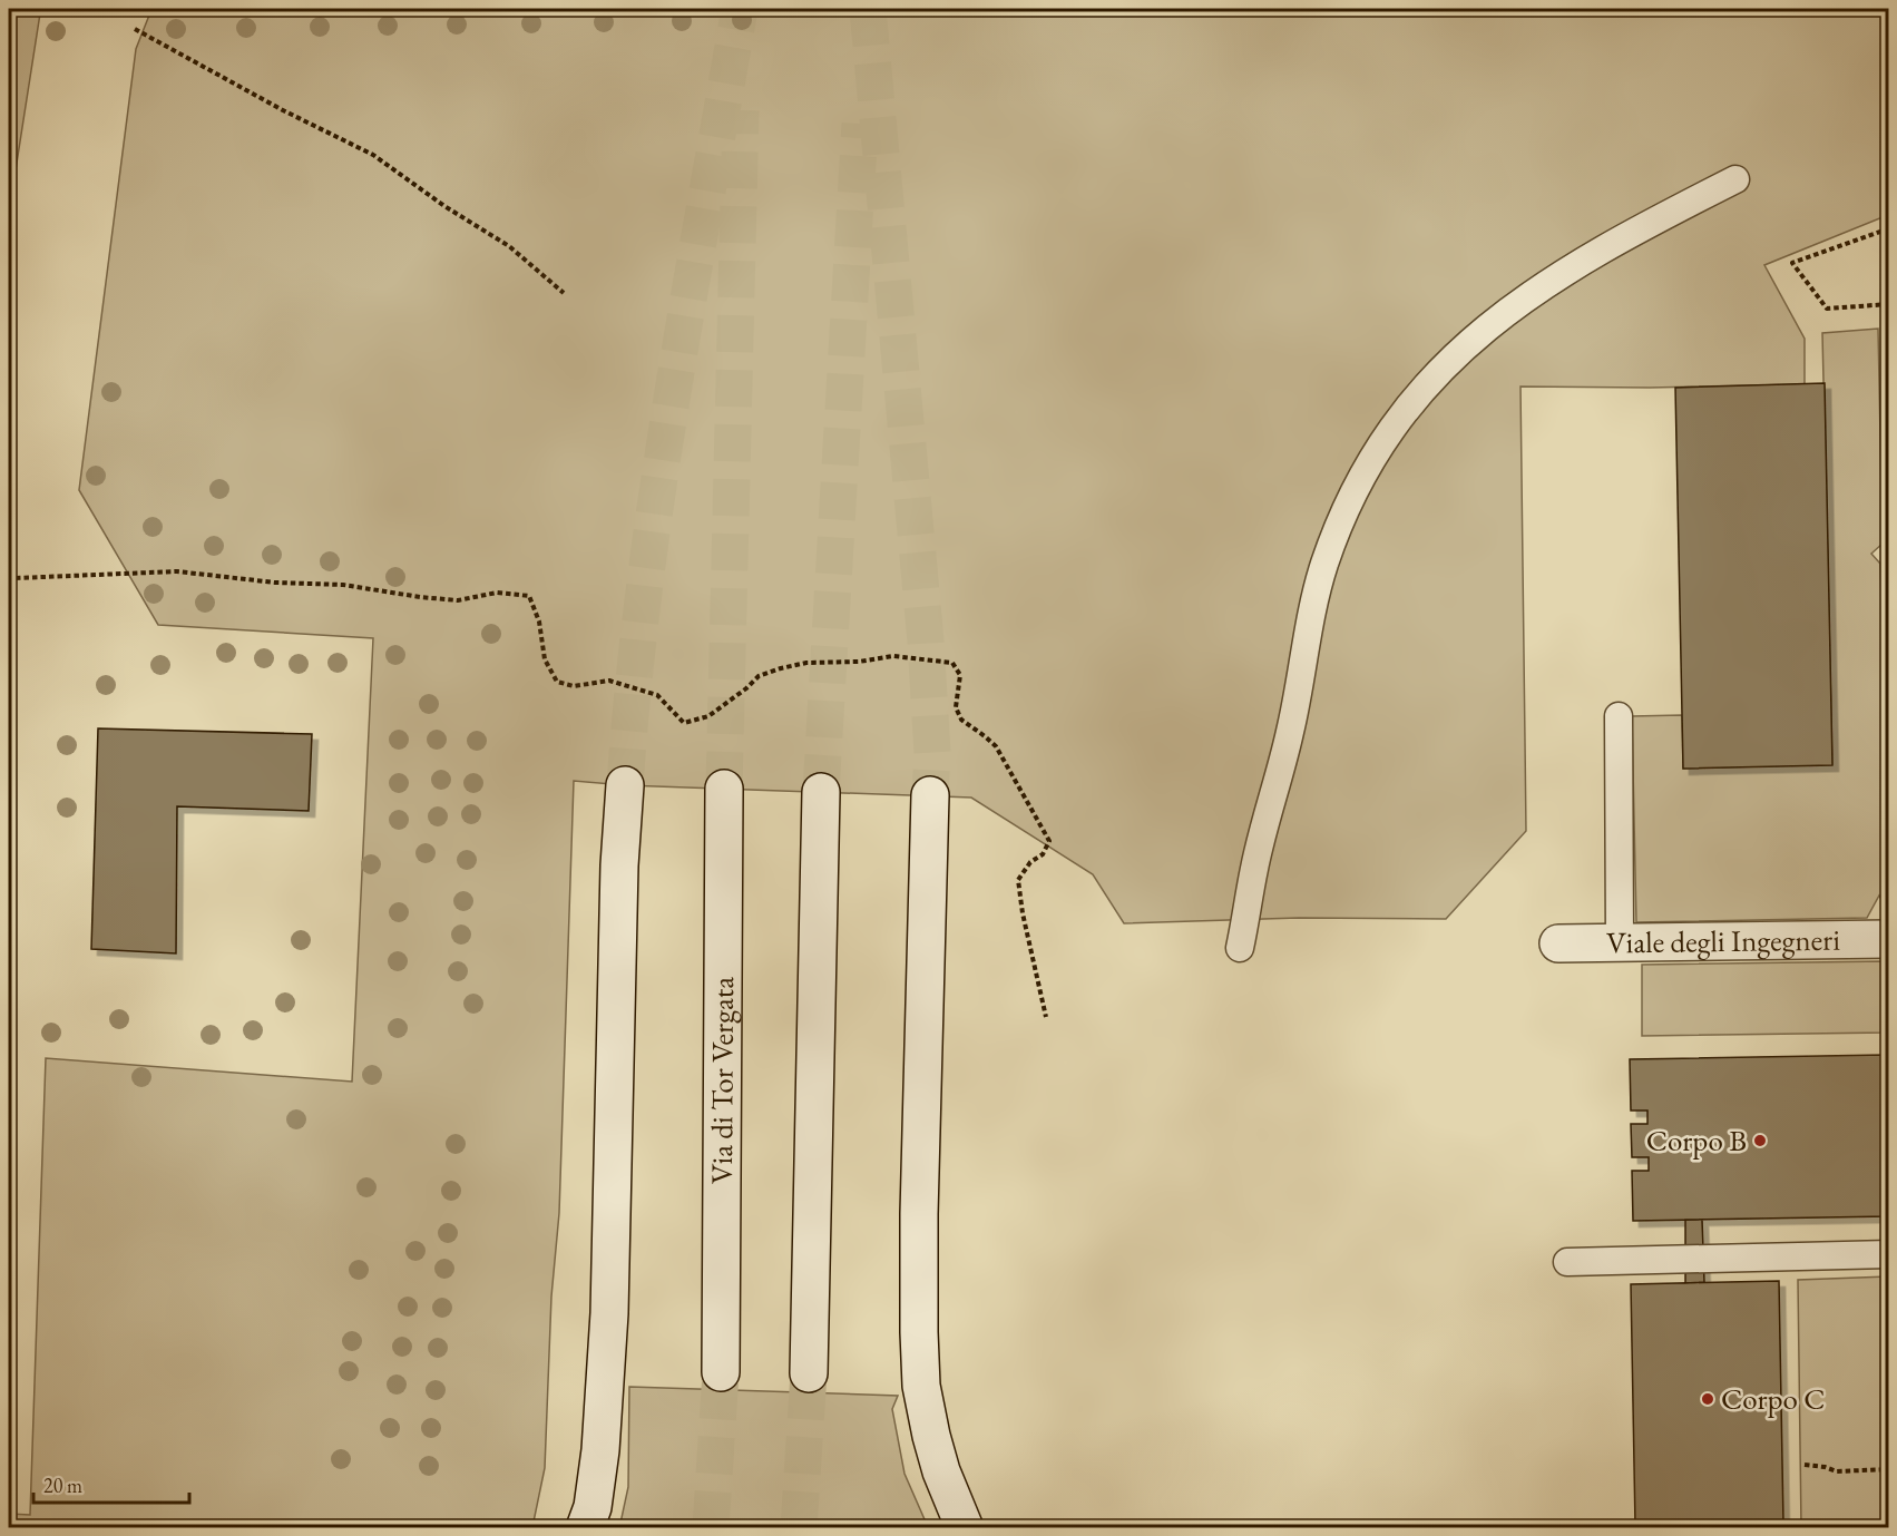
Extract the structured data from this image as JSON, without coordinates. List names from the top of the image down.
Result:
{
  "streets": {
    "main road": ["Viale degli Ingegneri", "Via di Tor Vergata"]
  },
  "places": ["Corpo B", "Corpo C"],
  "scale_bar": "20 m"
}
